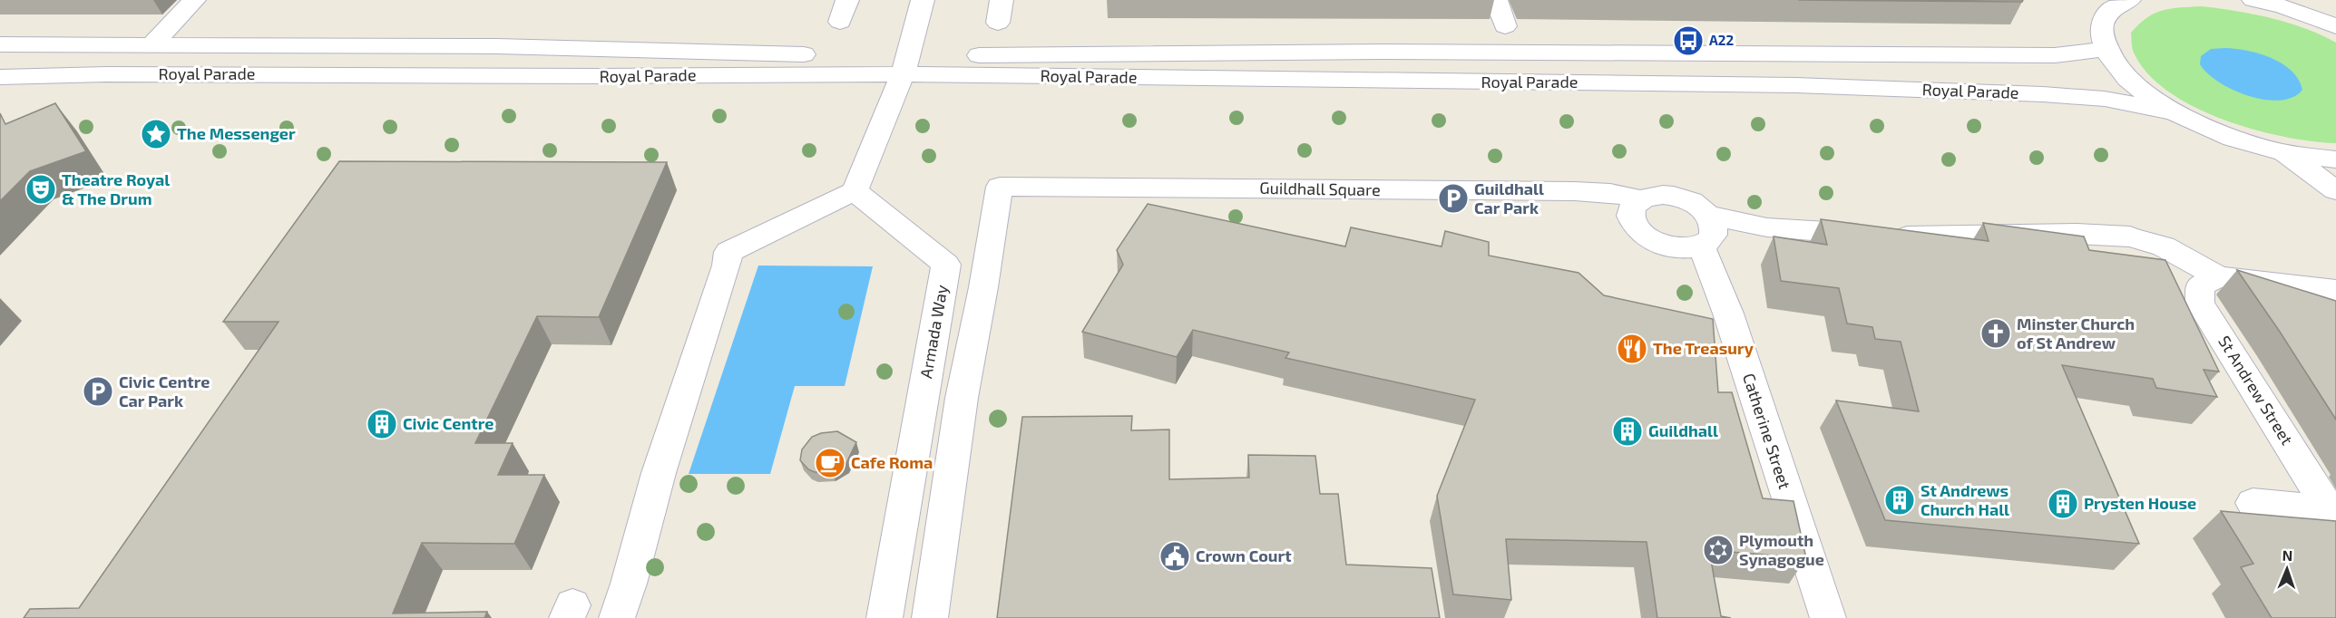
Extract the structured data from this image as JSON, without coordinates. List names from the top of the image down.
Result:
{
  "streets": {
    "street": [
      "Royal Parade",
      "Guildhall Square",
      "Armada Way",
      "St Andrew Street",
      "Catherine Street"
    ]
  },
  "crossings": [
    ["Guildhall Square", "Catherine Street"]
  ],
  "places": {
    "bus stop": ["A22"],
    "place": ["The Messenger"],
    "theatre": ["Theatre Royal & The Drum"],
    "parking": ["Guildhall Car Park", "Civic Centre Car Park"],
    "church": ["Minster Church of St Andrew"],
    "restaurant": ["The Treasury"],
    "building": [
      "Civic Centre",
      "Guildhall",
      "St Andrews Church Hall",
      "Prysten House"
    ],
    "cafe": ["Cafe Roma"],
    "synagogue": ["Plymouth Synagogue"],
    "public building": ["Crown Court"]
  },
  "north": "top"
}
